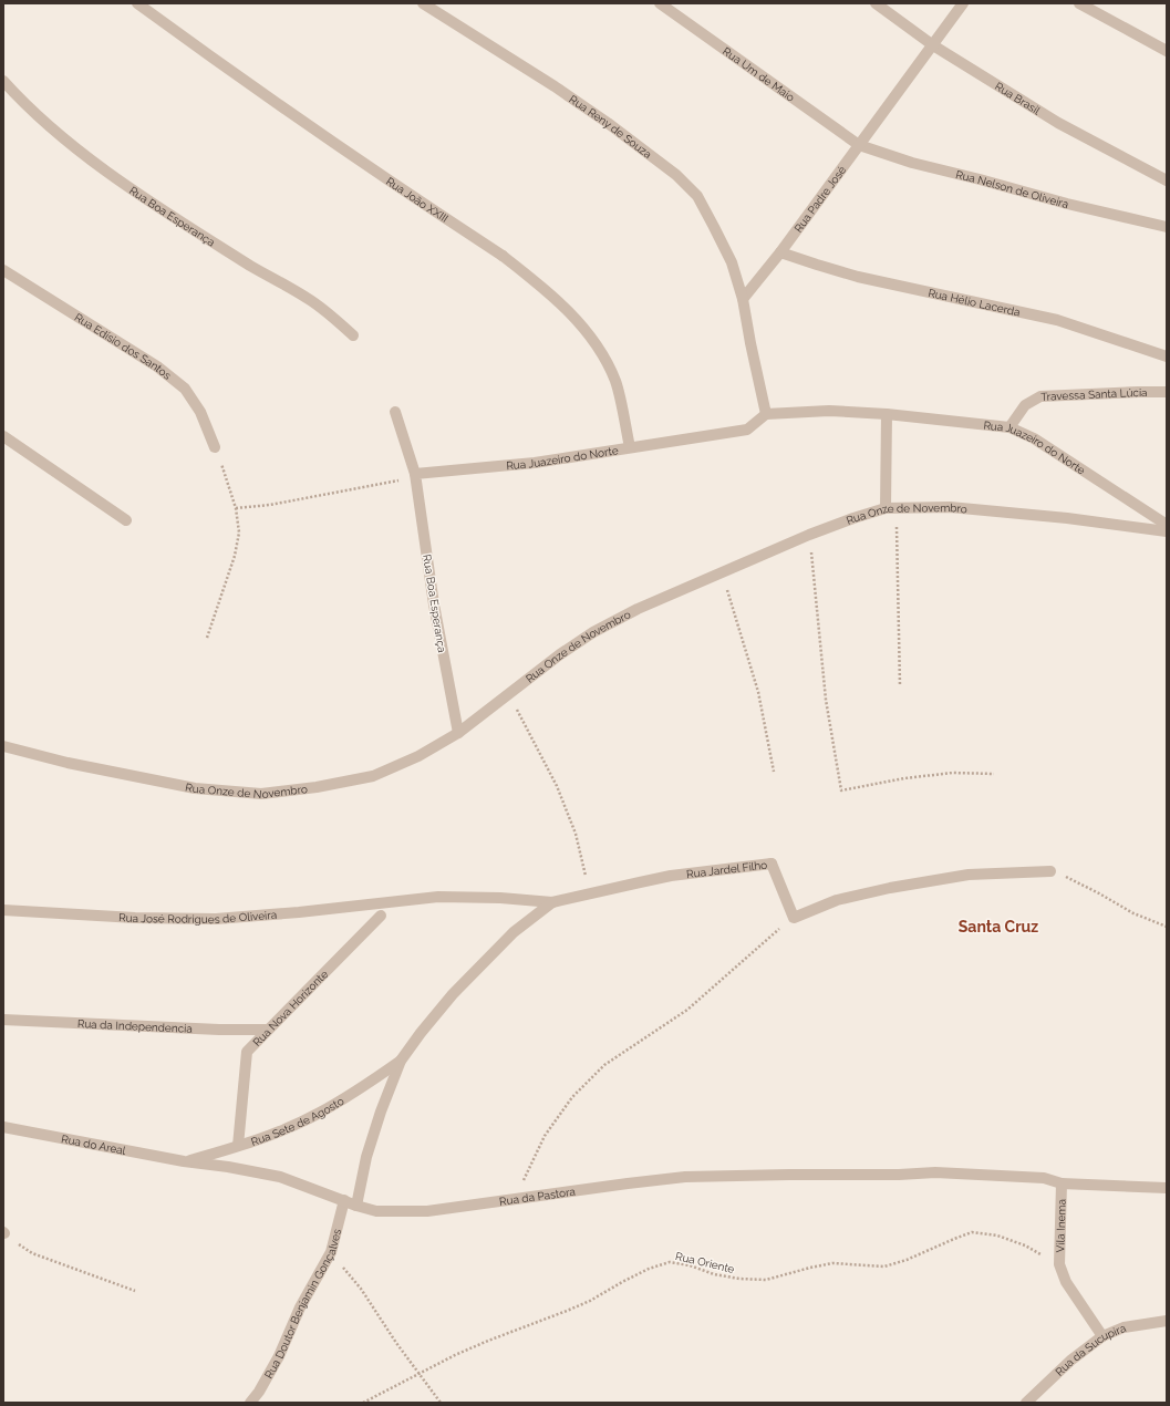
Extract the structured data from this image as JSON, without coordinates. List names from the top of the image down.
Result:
{
  "streets": {
    "street": [
      "Rua Um de Maio",
      "Rua Brasil",
      "Rua Reny de Souza",
      "Rua Nelson de Oliveira",
      "Rua João XXIII",
      "Rua Padre José",
      "Rua Boa Esperança",
      "Rua Hélio Lacerda",
      "Rua Edísio dos Santos",
      "Travessa Santa Lúcia",
      "Rua Juazeiro do Norte",
      "Rua Onze de Novembro",
      "Rua Jardel Filho",
      "Rua José Rodrigues de Oliveira",
      "Rua Nova Horizonte",
      "Rua da Independencia",
      "Rua Sete de Agosto",
      "Rua do Areal",
      "Rua da Pastora",
      "Vila Inema",
      "Rua Doutor Benjamin Gonçalves",
      "Rua da Sucupira"
    ],
    "path": ["Rua Oriente"]
  },
  "crossings": [
    ["Rua Um de Maio", "Rua Nelson de Oliveira"],
    ["Rua Um de Maio", "Rua Padre José"],
    ["Rua Brasil", "Rua Padre José"],
    ["Rua Reny de Souza", "Rua Padre José"],
    ["Rua Nelson de Oliveira", "Rua Padre José"],
    ["Rua João XXIII", "Rua Juazeiro do Norte"],
    ["Rua Padre José", "Rua Hélio Lacerda"],
    ["Rua Boa Esperança", "Rua Juazeiro do Norte"],
    ["Rua Boa Esperança", "Rua Onze de Novembro"],
    ["Travessa Santa Lúcia", "Rua Juazeiro do Norte"],
    ["Rua Jardel Filho", "Rua José Rodrigues de Oliveira"],
    ["Rua Nova Horizonte", "Rua da Independencia"],
    ["Rua Nova Horizonte", "Rua Sete de Agosto"],
    ["Rua Sete de Agosto", "Rua do Areal"],
    ["Rua Sete de Agosto", "Rua da Pastora"],
    ["Rua do Areal", "Rua da Pastora"],
    ["Rua da Pastora", "Vila Inema"],
    ["Rua da Pastora", "Rua Doutor Benjamin Gonçalves"],
    ["Vila Inema", "Rua Oriente"],
    ["Vila Inema", "Rua da Sucupira"]
  ],
  "districts": ["Santa Cruz"]
}
